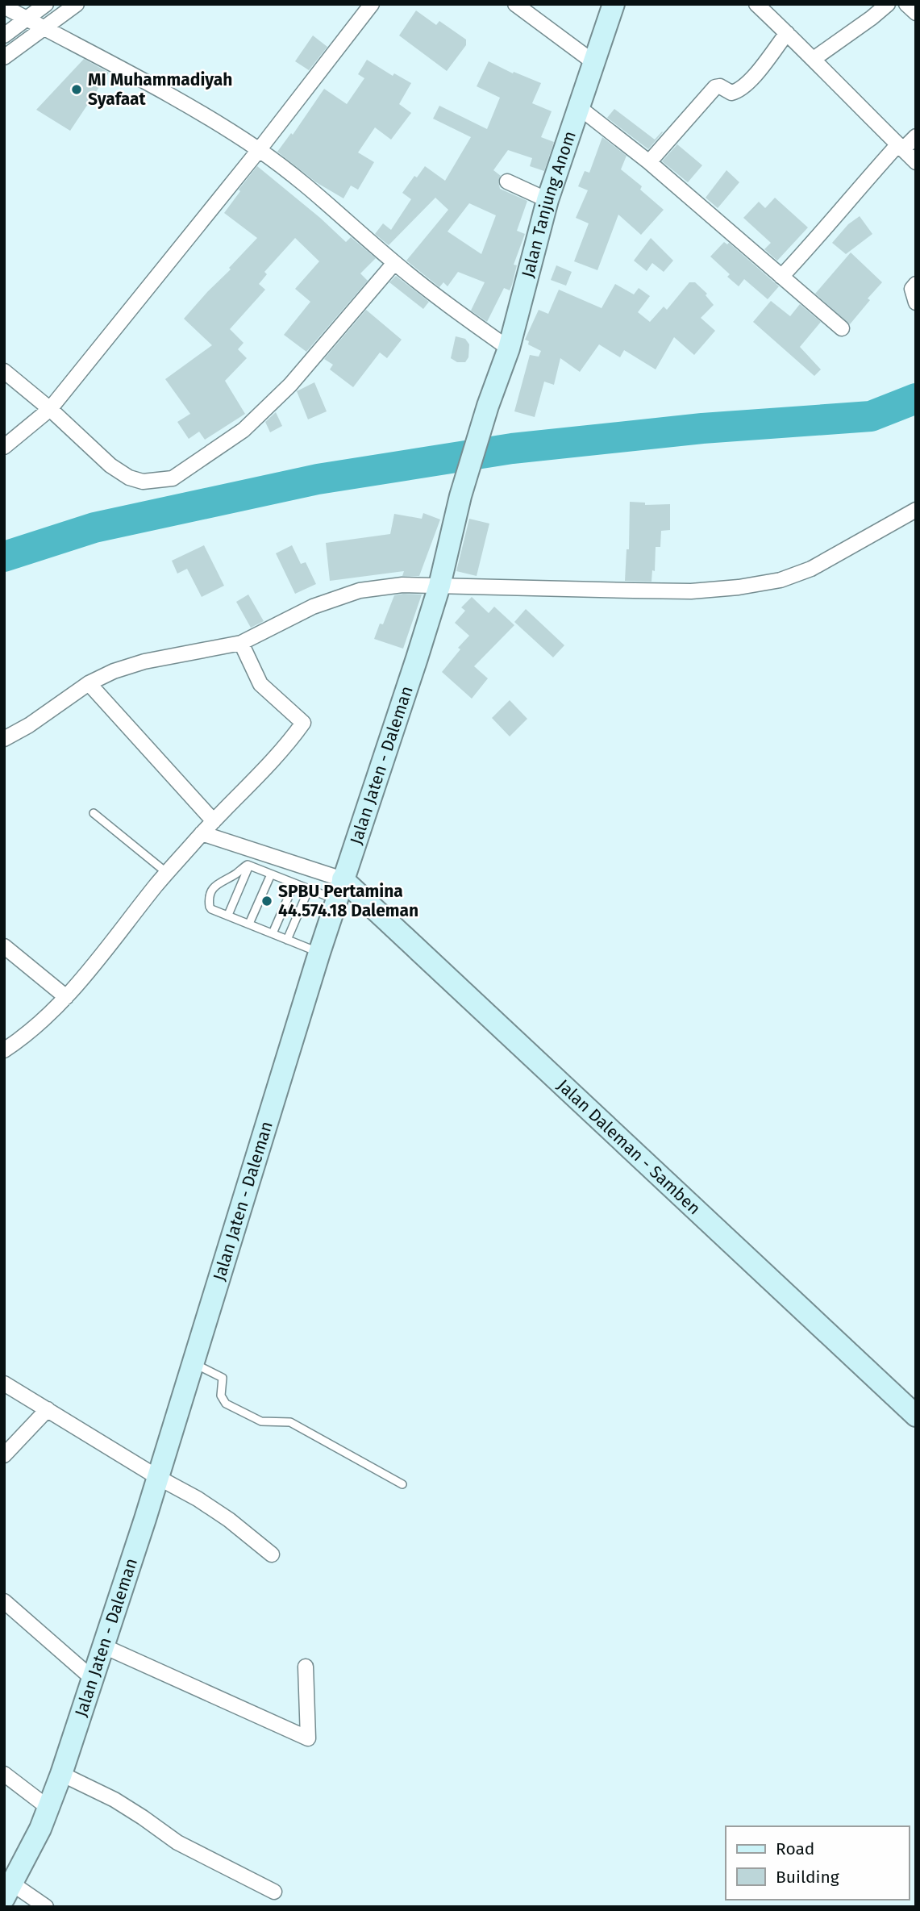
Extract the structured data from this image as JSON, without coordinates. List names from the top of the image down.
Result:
{
  "streets": {
    "main road": ["Jalan Tanjung Anom", "Jalan Jaten - Daleman", "Jalan Daleman - Samben"]
  },
  "crossings": [
    ["Jalan Tanjung Anom", "Jalan Jaten - Daleman"],
    ["Jalan Jaten - Daleman", "Jalan Daleman - Samben"]
  ],
  "places": ["MI Muhammadiyah Syafaat", "SPBU Pertamina 44.574.18 Daleman"],
  "legend": ["Road", "Building"]
}
